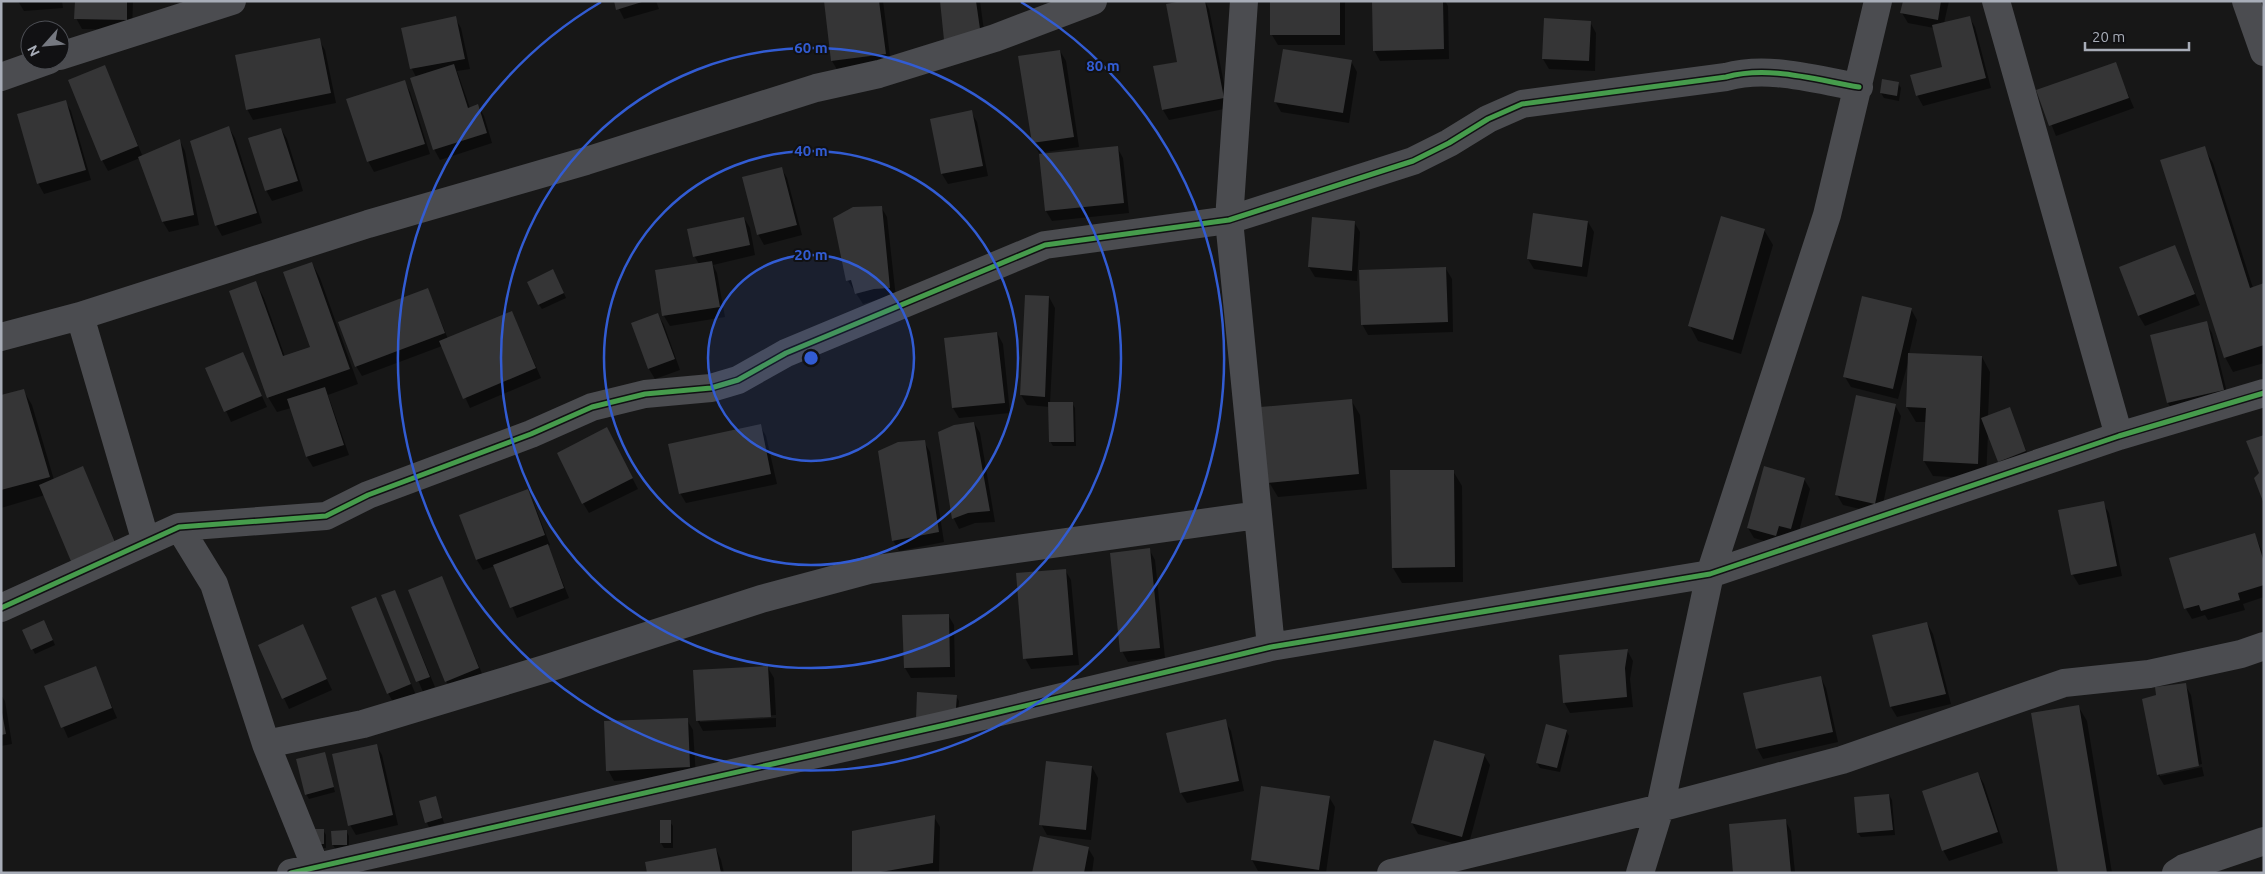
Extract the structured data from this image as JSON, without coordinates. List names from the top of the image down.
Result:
{
  "scale_bar": "20 m",
  "north": "bottom left",
  "rings": [
    "60 m",
    "80 m",
    "40 m",
    "20 m"
  ]
}
